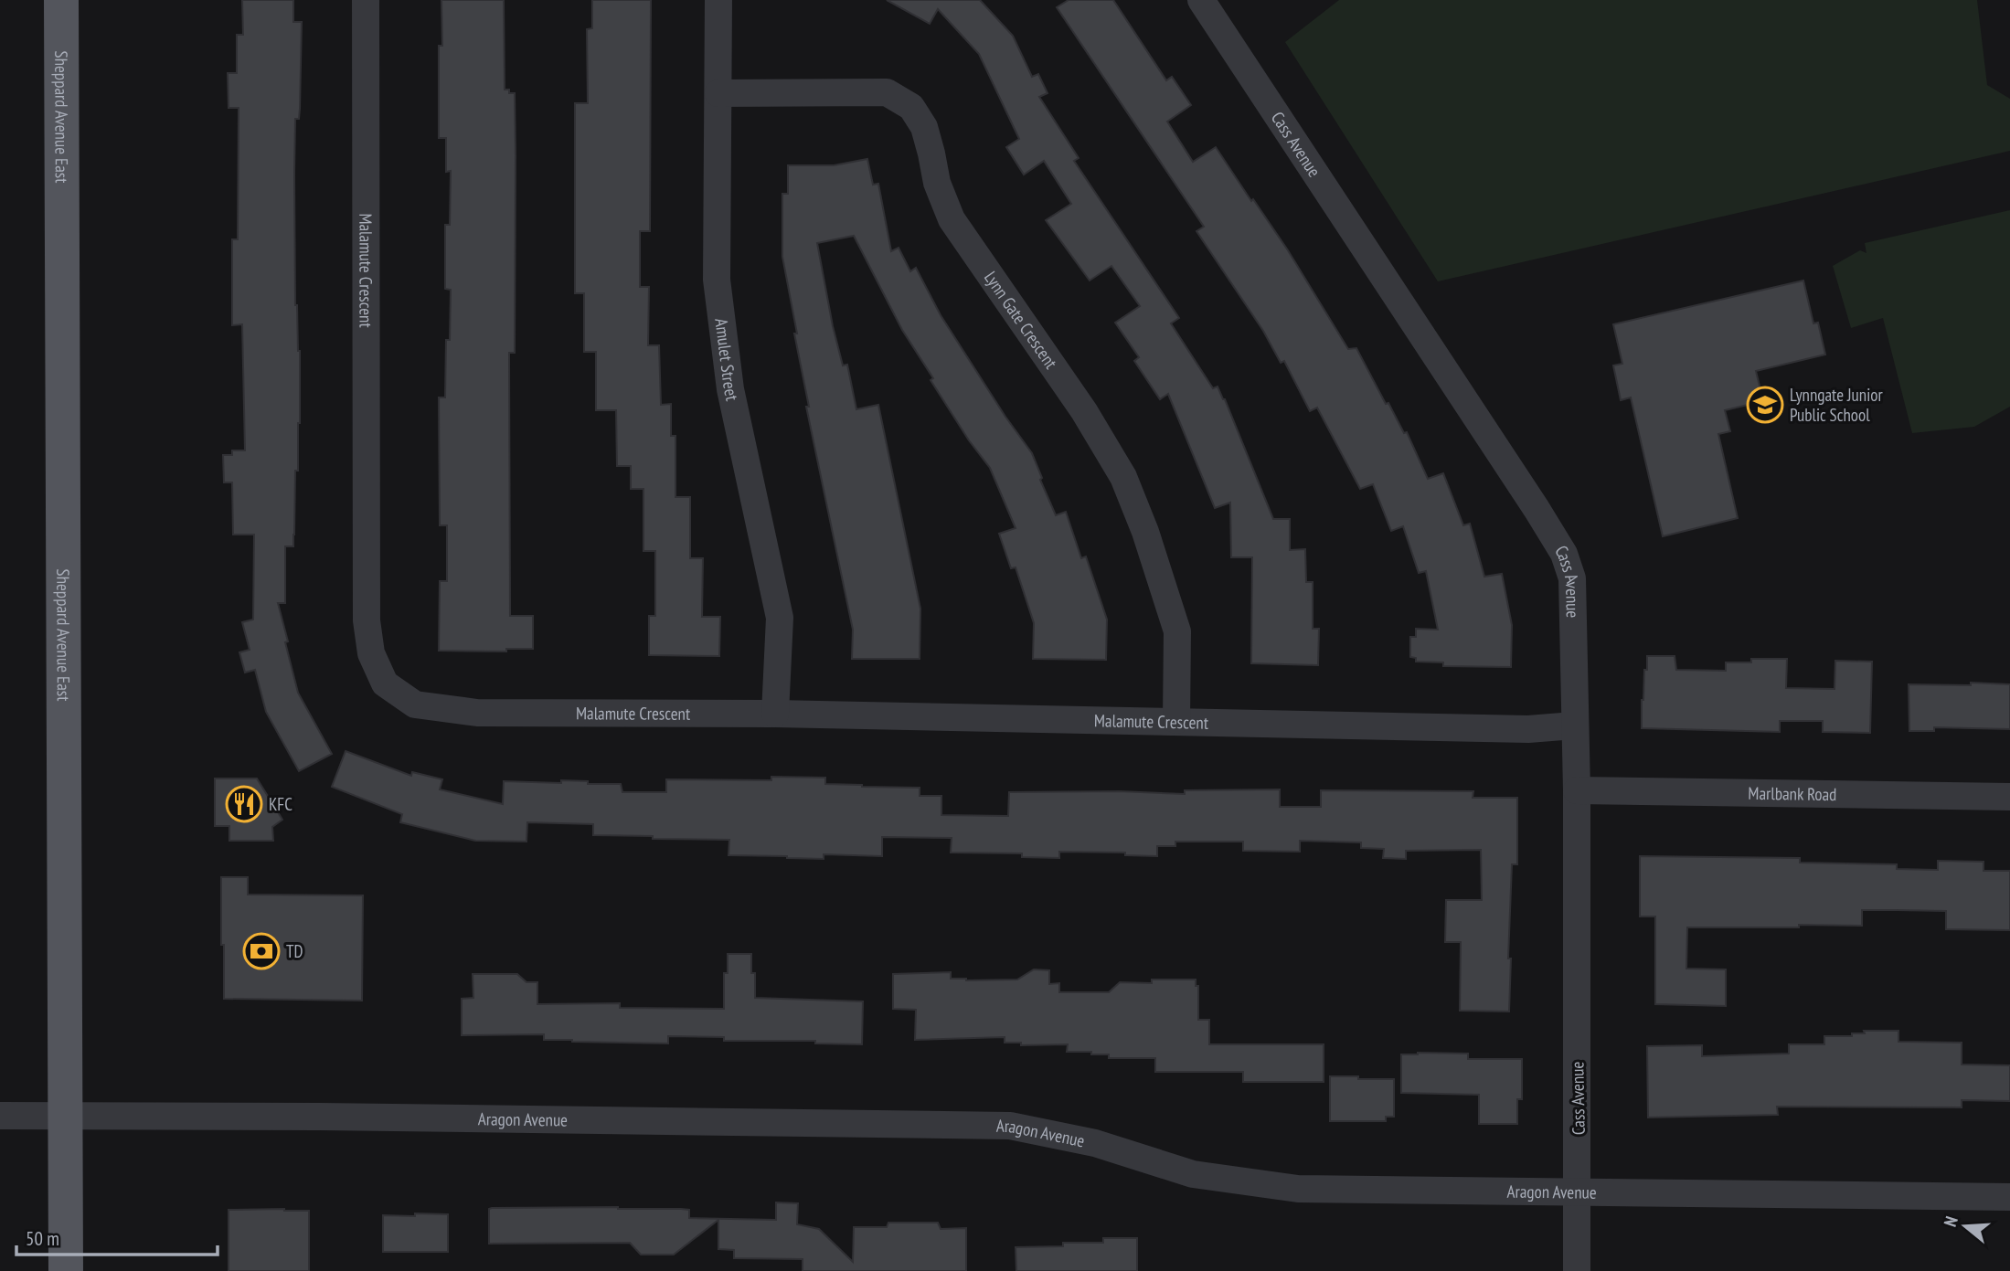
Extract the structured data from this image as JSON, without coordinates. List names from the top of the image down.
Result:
{
  "streets": {
    "main road": ["Sheppard Avenue East"],
    "street": [
      "Cass Avenue",
      "Malamute Crescent",
      "Lynn Gate Crescent",
      "Amulet Street",
      "Marlbank Road",
      "Aragon Avenue"
    ]
  },
  "crossings": [
    ["Sheppard Avenue East", "Aragon Avenue"],
    ["Cass Avenue", "Malamute Crescent"],
    ["Cass Avenue", "Marlbank Road"],
    ["Cass Avenue", "Aragon Avenue"],
    ["Malamute Crescent", "Lynn Gate Crescent"],
    ["Malamute Crescent", "Amulet Street"],
    ["Lynn Gate Crescent", "Amulet Street"]
  ],
  "places": {
    "school or university": ["Lynngate Junior Public School"],
    "restaurant": ["KFC"],
    "bank": ["TD"]
  },
  "scale_bar": "50 m",
  "north": "left"
}
